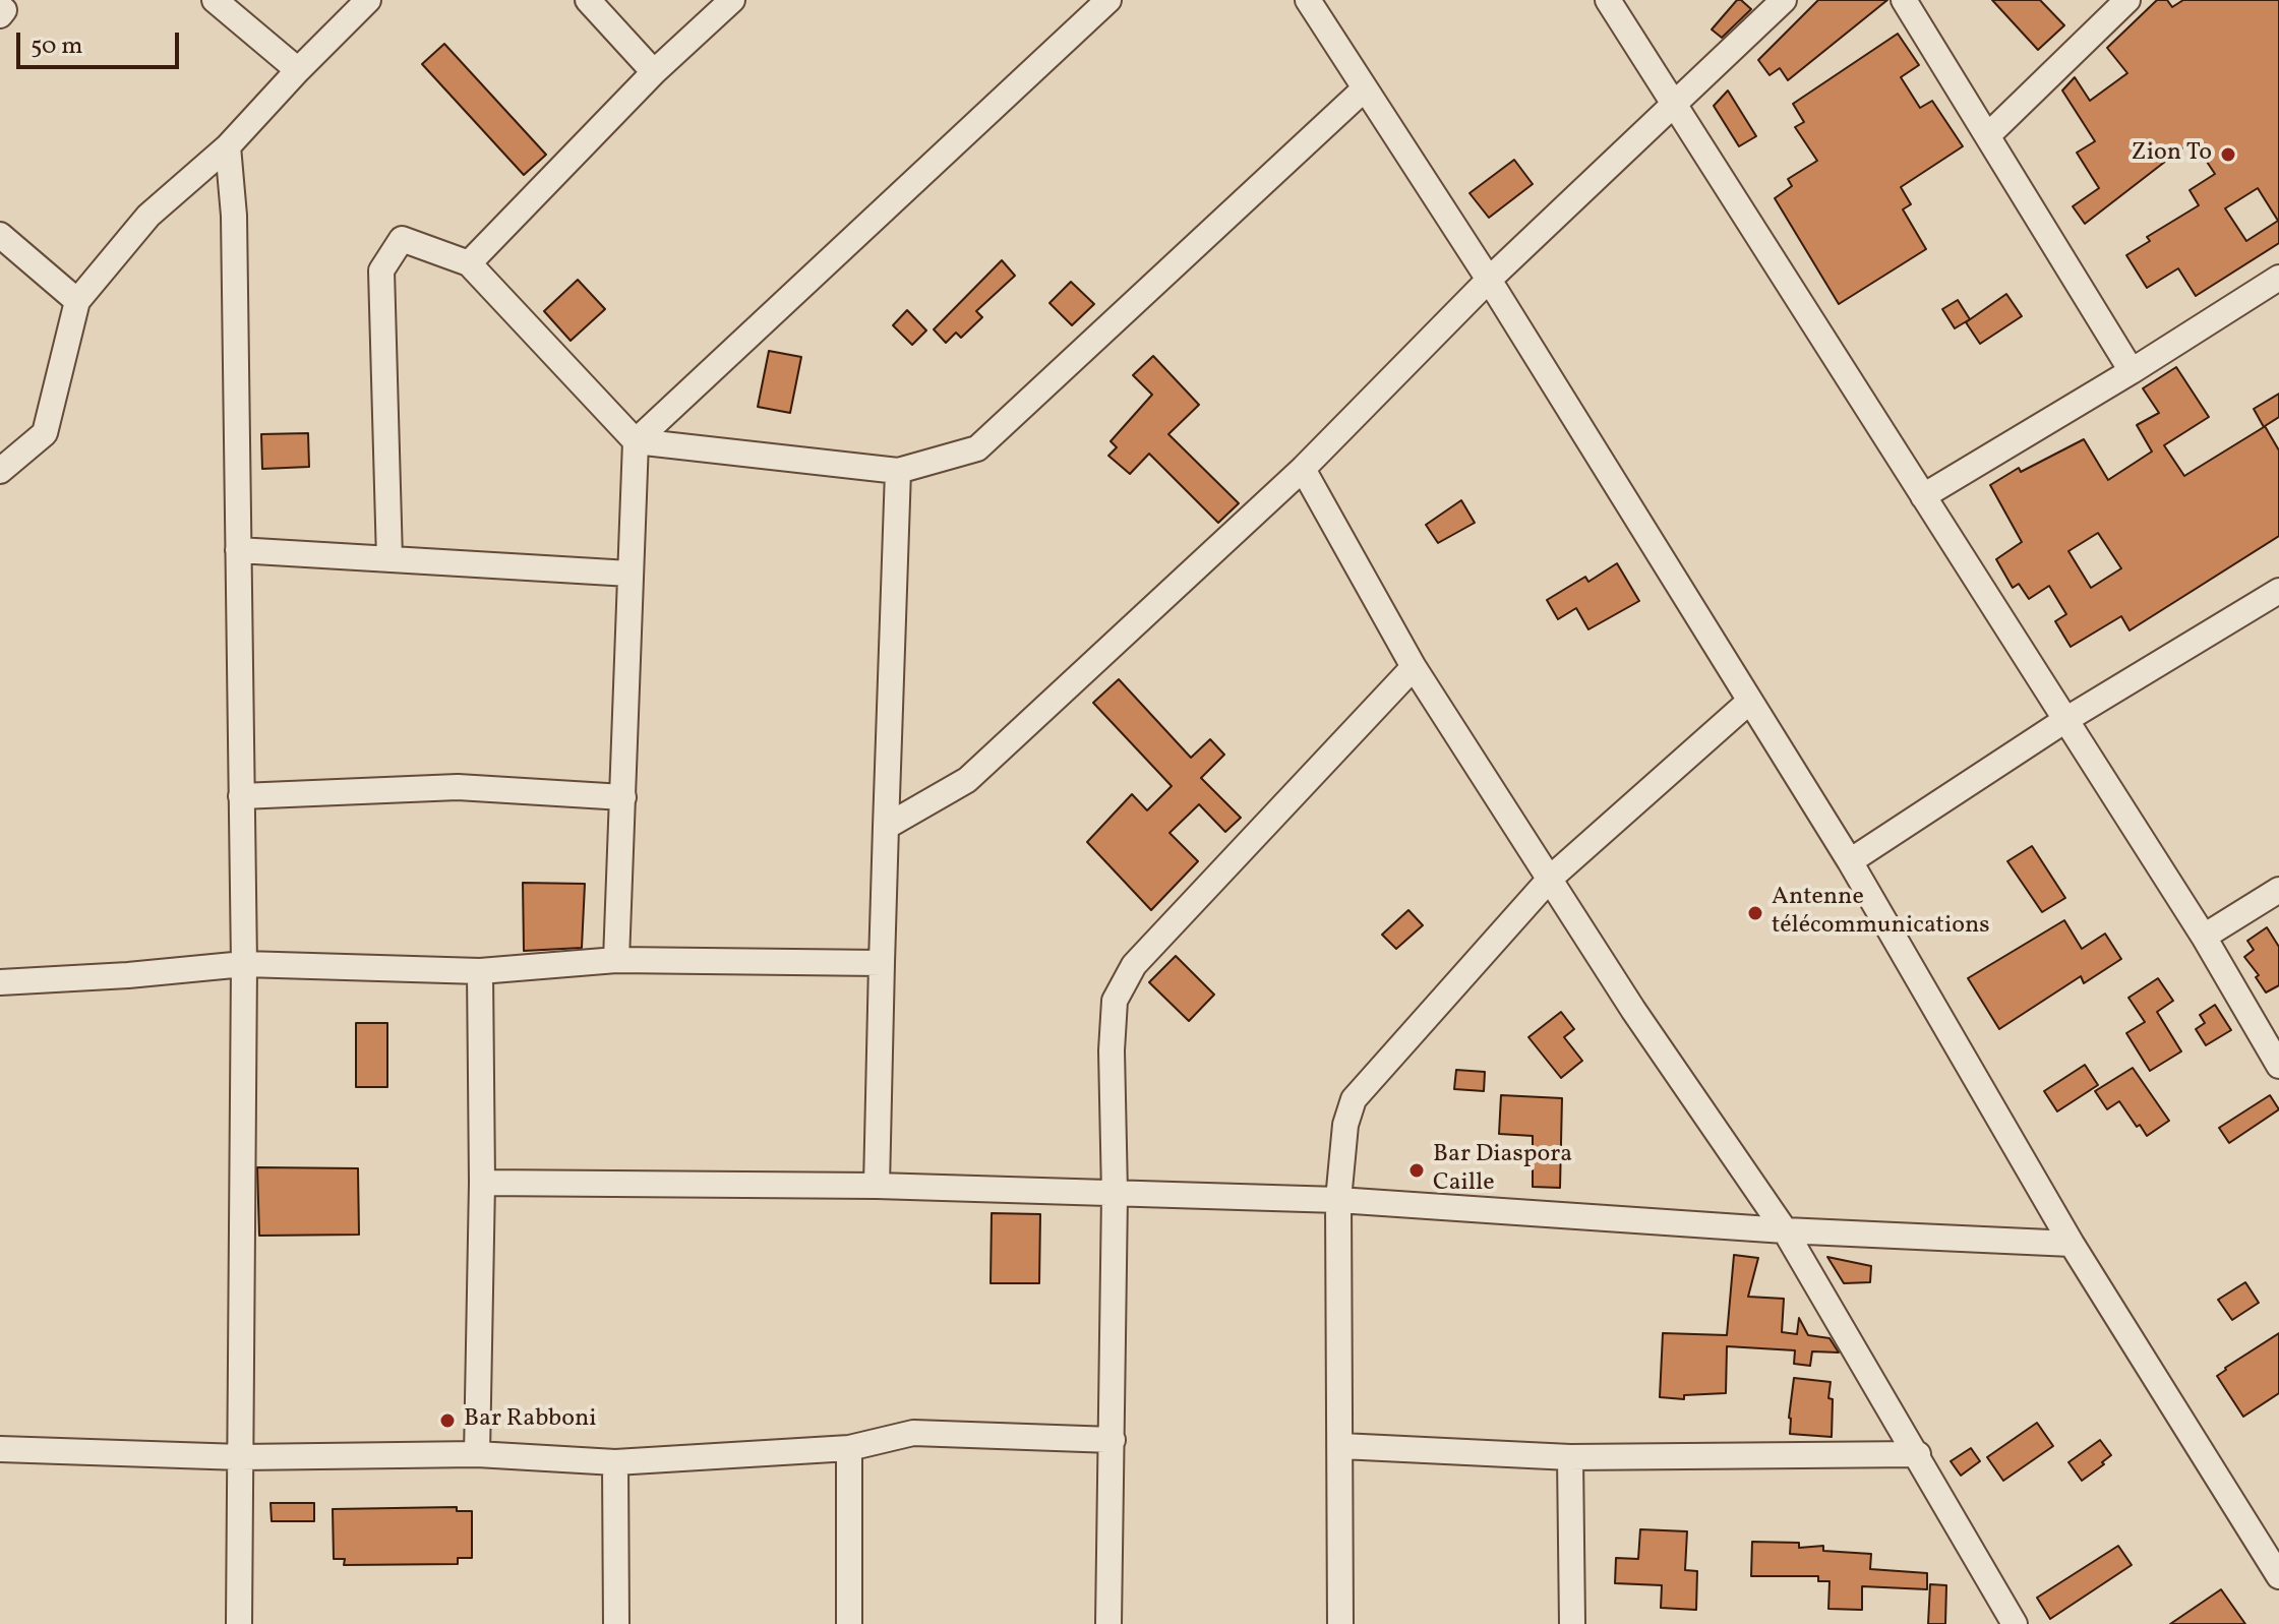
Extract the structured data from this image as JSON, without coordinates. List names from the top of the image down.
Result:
{
  "places": [
    "Zion To",
    "Antenne télécommunications",
    "Bar Diaspora Caille",
    "Bar Rabboni"
  ],
  "scale_bar": "50 m"
}
